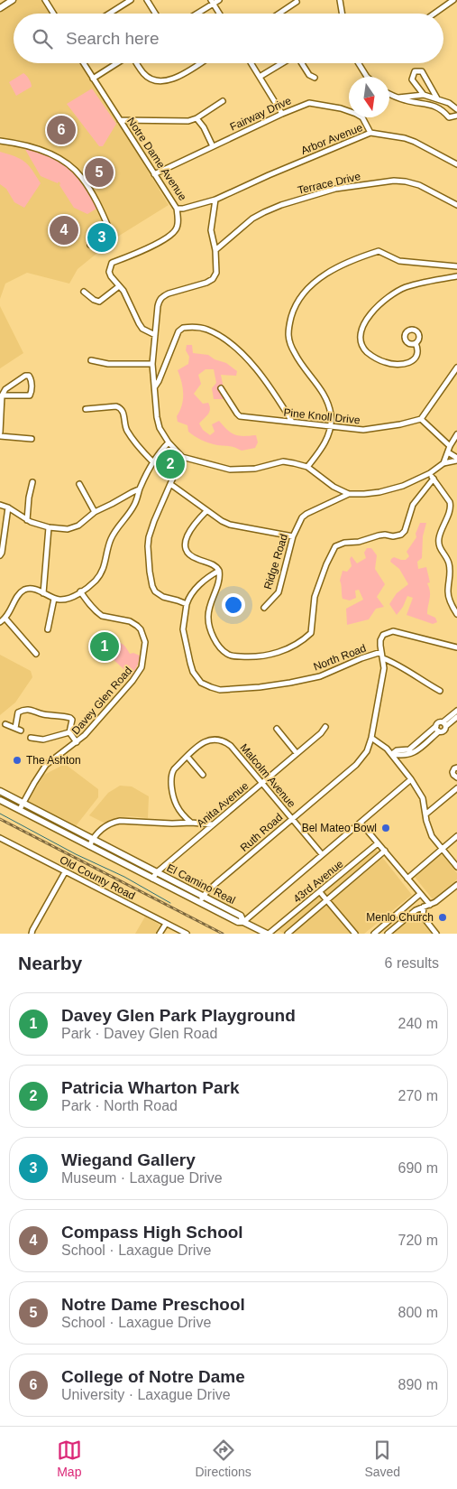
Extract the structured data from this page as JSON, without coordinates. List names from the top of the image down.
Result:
{
  "streets": {
    "main road": ["El Camino Real"],
    "street": [
      "Fairway Drive",
      "Arbor Avenue",
      "Notre Dame Avenue",
      "Terrace Drive",
      "Pine Knoll Drive",
      "Ridge Road",
      "North Road",
      "Davey Glen Road",
      "Malcolm Avenue",
      "Anita Avenue",
      "Ruth Road",
      "Old County Road",
      "43rd Avenue"
    ]
  },
  "crossings": [
    ["Fairway Drive", "Arbor Avenue"],
    ["Fairway Drive", "Notre Dame Avenue"],
    ["Arbor Avenue", "Notre Dame Avenue"],
    ["North Road", "Ruth Road"],
    ["Davey Glen Road", "El Camino Real"],
    ["Malcolm Avenue", "Anita Avenue"],
    ["Malcolm Avenue", "Ruth Road"],
    ["Anita Avenue", "El Camino Real"],
    ["Ruth Road", "El Camino Real"]
  ],
  "places": ["The Ashton", "Bel Mateo Bowl", "Menlo Church"],
  "north": "bottom",
  "page": {
    "search": "Search here",
    "pins": [
      "6",
      "5",
      "4",
      "3",
      "2",
      "1"
    ],
    "heading": ["Nearby", "6 results"],
    "list": [
      {
        "mark": "1",
        "name": "Davey Glen Park Playground",
        "note": "Park · Davey Glen Road",
        "value": "240 m"
      },
      {
        "mark": "2",
        "name": "Patricia Wharton Park",
        "note": "Park · North Road",
        "value": "270 m"
      },
      {
        "mark": "3",
        "name": "Wiegand Gallery",
        "note": "Museum · Laxague Drive",
        "value": "690 m"
      },
      {
        "mark": "4",
        "name": "Compass High School",
        "note": "School · Laxague Drive",
        "value": "720 m"
      },
      {
        "mark": "5",
        "name": "Notre Dame Preschool",
        "note": "School · Laxague Drive",
        "value": "800 m"
      },
      {
        "mark": "6",
        "name": "College of Notre Dame",
        "note": "University · Laxague Drive",
        "value": "890 m"
      }
    ],
    "nav": ["Map", "Directions", "Saved"]
  }
}
